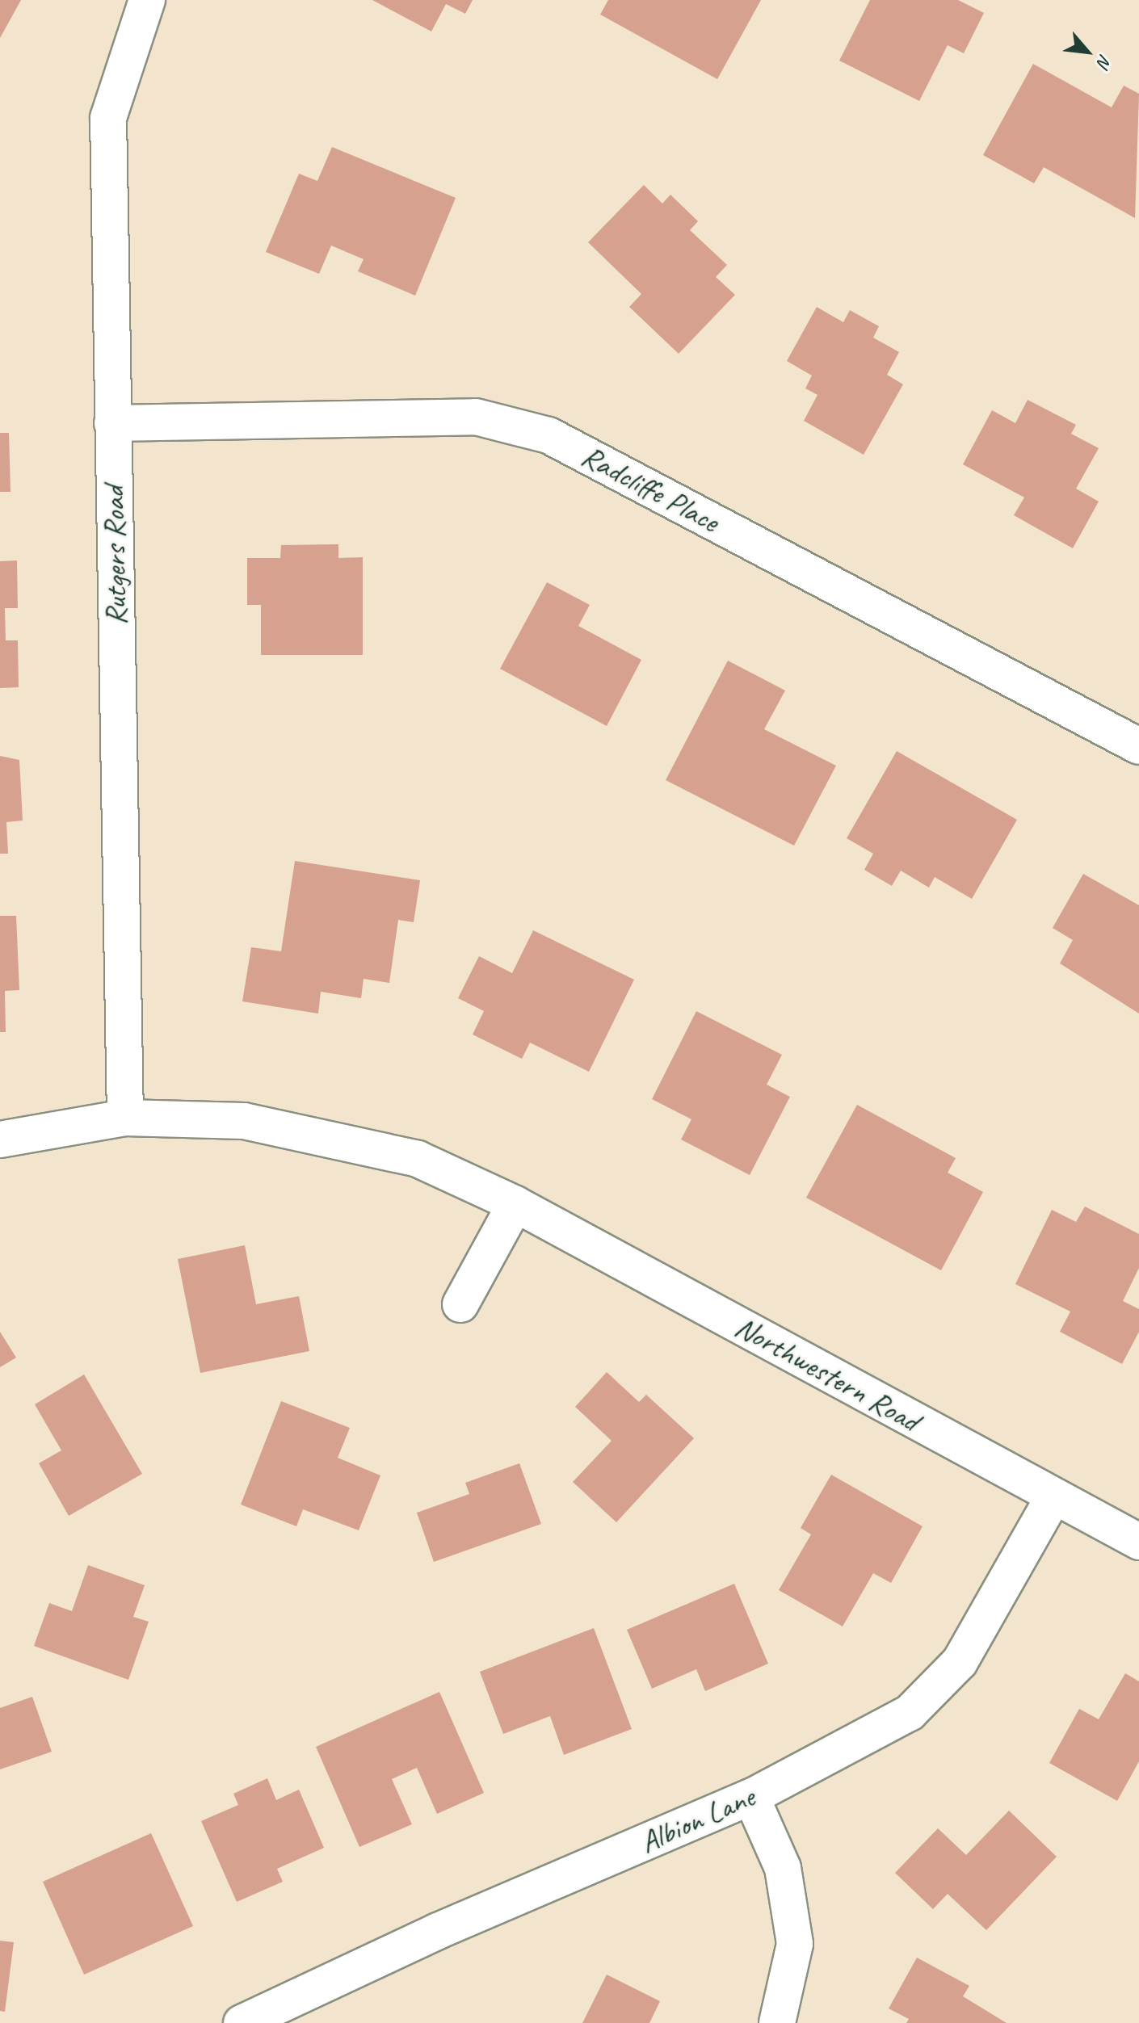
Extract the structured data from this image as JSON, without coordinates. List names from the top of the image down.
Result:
{
  "streets": {
    "street": [
      "Radcliffe Place",
      "Rutgers Road",
      "Northwestern Road",
      "Albion Lane"
    ]
  },
  "crossings": [
    ["Radcliffe Place", "Rutgers Road"],
    ["Rutgers Road", "Northwestern Road"],
    ["Northwestern Road", "Albion Lane"]
  ],
  "north": "bottom right"
}
